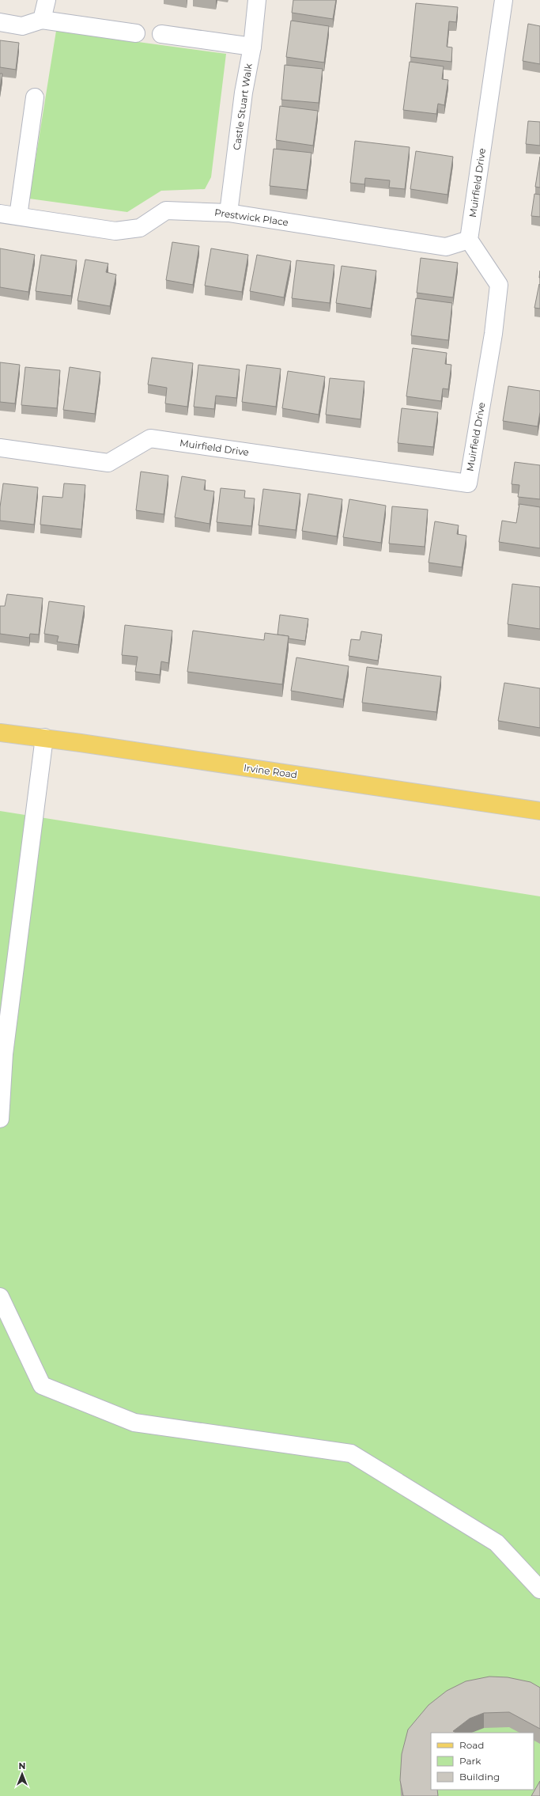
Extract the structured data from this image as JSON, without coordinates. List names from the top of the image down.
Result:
{
  "streets": {
    "main road": ["Irvine Road"],
    "street": ["Castle Stuart Walk", "Muirfield Drive", "Prestwick Place"]
  },
  "crossings": [
    ["Castle Stuart Walk", "Prestwick Place"],
    ["Muirfield Drive", "Prestwick Place"]
  ],
  "legend": ["Road", "Park", "Building"],
  "north": "top"
}
